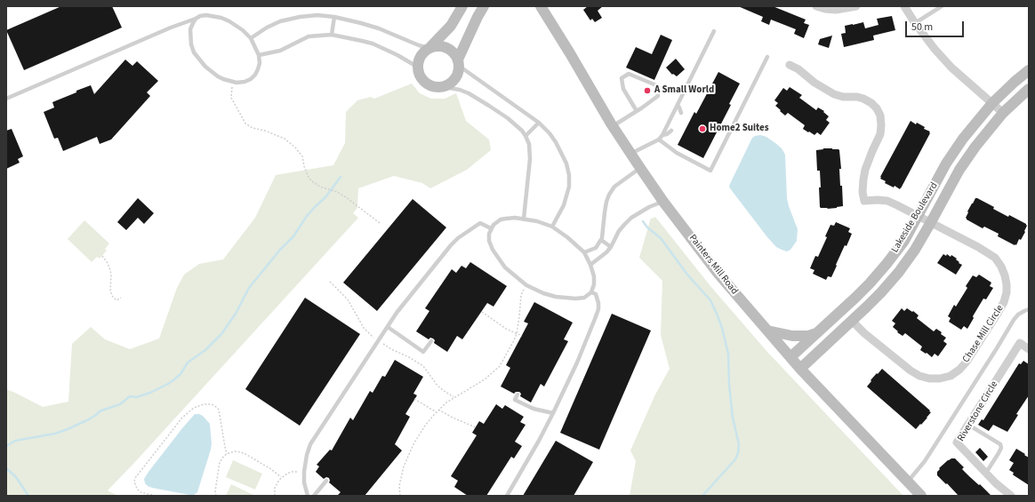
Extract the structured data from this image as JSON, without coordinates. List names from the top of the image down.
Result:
{
  "streets": {
    "main road": ["Lakeside Boulevard", "Painters Mill Road"],
    "street": ["Chase Mill Circle", "Riverstone Circle"]
  },
  "crossings": [
    ["Lakeside Boulevard", "Painters Mill Road"],
    ["Lakeside Boulevard", "Chase Mill Circle"]
  ],
  "places": ["A Small World", "Home2 Suites"],
  "scale_bar": "50 m"
}
